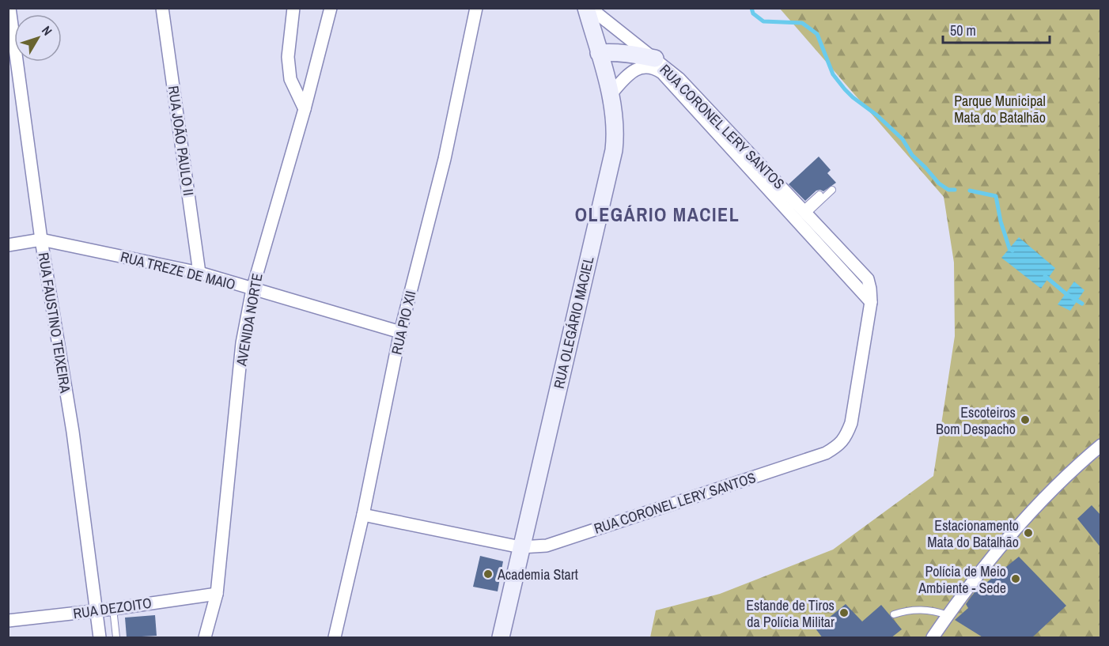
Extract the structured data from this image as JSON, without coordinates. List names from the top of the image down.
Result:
{
  "streets": {
    "street": [
      "RUA CORONEL LERY SANTOS",
      "RUA JOÃO PAULO II",
      "RUA TREZE DE MAIO",
      "AVENIDA NORTE",
      "RUA FAUSTINO TEIXEIRA",
      "RUA PIO XII",
      "RUA OLEGÁRIO MACIEL",
      "RUA DEZOITO"
    ]
  },
  "crossings": [
    ["RUA CORONEL LERY SANTOS", "RUA PIO XII"],
    ["RUA CORONEL LERY SANTOS", "RUA OLEGÁRIO MACIEL"],
    ["RUA JOÃO PAULO II", "RUA TREZE DE MAIO"],
    ["RUA TREZE DE MAIO", "AVENIDA NORTE"],
    ["RUA TREZE DE MAIO", "RUA FAUSTINO TEIXEIRA"],
    ["RUA TREZE DE MAIO", "RUA PIO XII"],
    ["AVENIDA NORTE", "RUA DEZOITO"],
    ["RUA FAUSTINO TEIXEIRA", "RUA DEZOITO"]
  ],
  "districts": ["OLEGÁRIO MACIEL"],
  "parks": ["Parque Municipal Mata do Batalhão"],
  "places": [
    "Escoteiros Bom Despacho",
    "Estacionamento Mata do Batalhão",
    "Academia Start",
    "Polícia de Meio Ambiente - Sede",
    "Estande de Tiros da Polícia Militar"
  ],
  "scale_bar": "50 m",
  "north": "top right"
}
